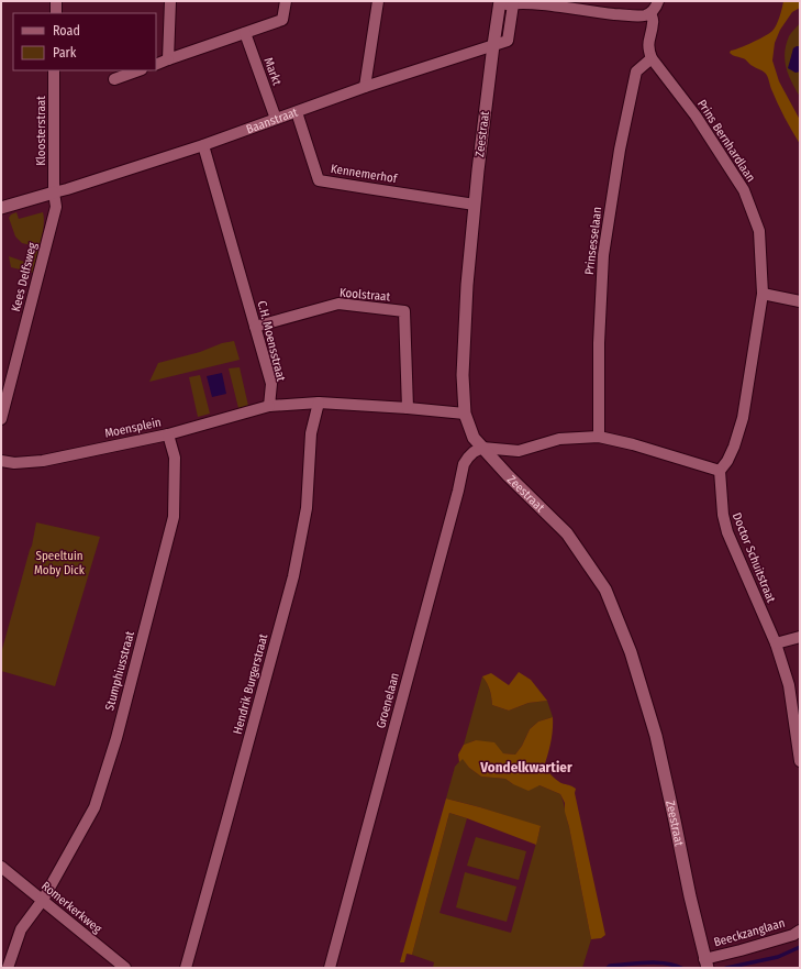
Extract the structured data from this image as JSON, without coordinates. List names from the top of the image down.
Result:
{
  "streets": {
    "street": [
      "Markt",
      "Baanstraat",
      "Kloosterstraat",
      "Zeestraat",
      "Prins Bernhardlaan",
      "Kennemerhof",
      "Prinsesselaan",
      "Kees Delfsweg",
      "Koolstraat",
      "C.H. Moensstraat",
      "Moensplein",
      "Doctor Schuitstraat",
      "Stumphiusstraat",
      "Hendrik Burgerstraat",
      "Groenelaan",
      "Romerkerkweg",
      "Beeckzanglaan"
    ]
  },
  "crossings": [
    ["Markt", "Baanstraat"],
    ["Baanstraat", "Kloosterstraat"],
    ["Baanstraat", "Zeestraat"],
    ["Baanstraat", "Kennemerhof"],
    ["Baanstraat", "Kees Delfsweg"],
    ["Baanstraat", "C.H. Moensstraat"],
    ["Kloosterstraat", "Kees Delfsweg"],
    ["Zeestraat", "Kennemerhof"],
    ["Zeestraat", "Groenelaan"],
    ["Zeestraat", "Beeckzanglaan"],
    ["Prins Bernhardlaan", "Prinsesselaan"],
    ["Prins Bernhardlaan", "Doctor Schuitstraat"],
    ["Koolstraat", "C.H. Moensstraat"],
    ["C.H. Moensstraat", "Moensplein"],
    ["Moensplein", "Stumphiusstraat"],
    ["Stumphiusstraat", "Romerkerkweg"]
  ],
  "districts": ["Vondelkwartier"],
  "parks": ["Speeltuin Moby Dick"],
  "legend": ["Road", "Park"]
}
